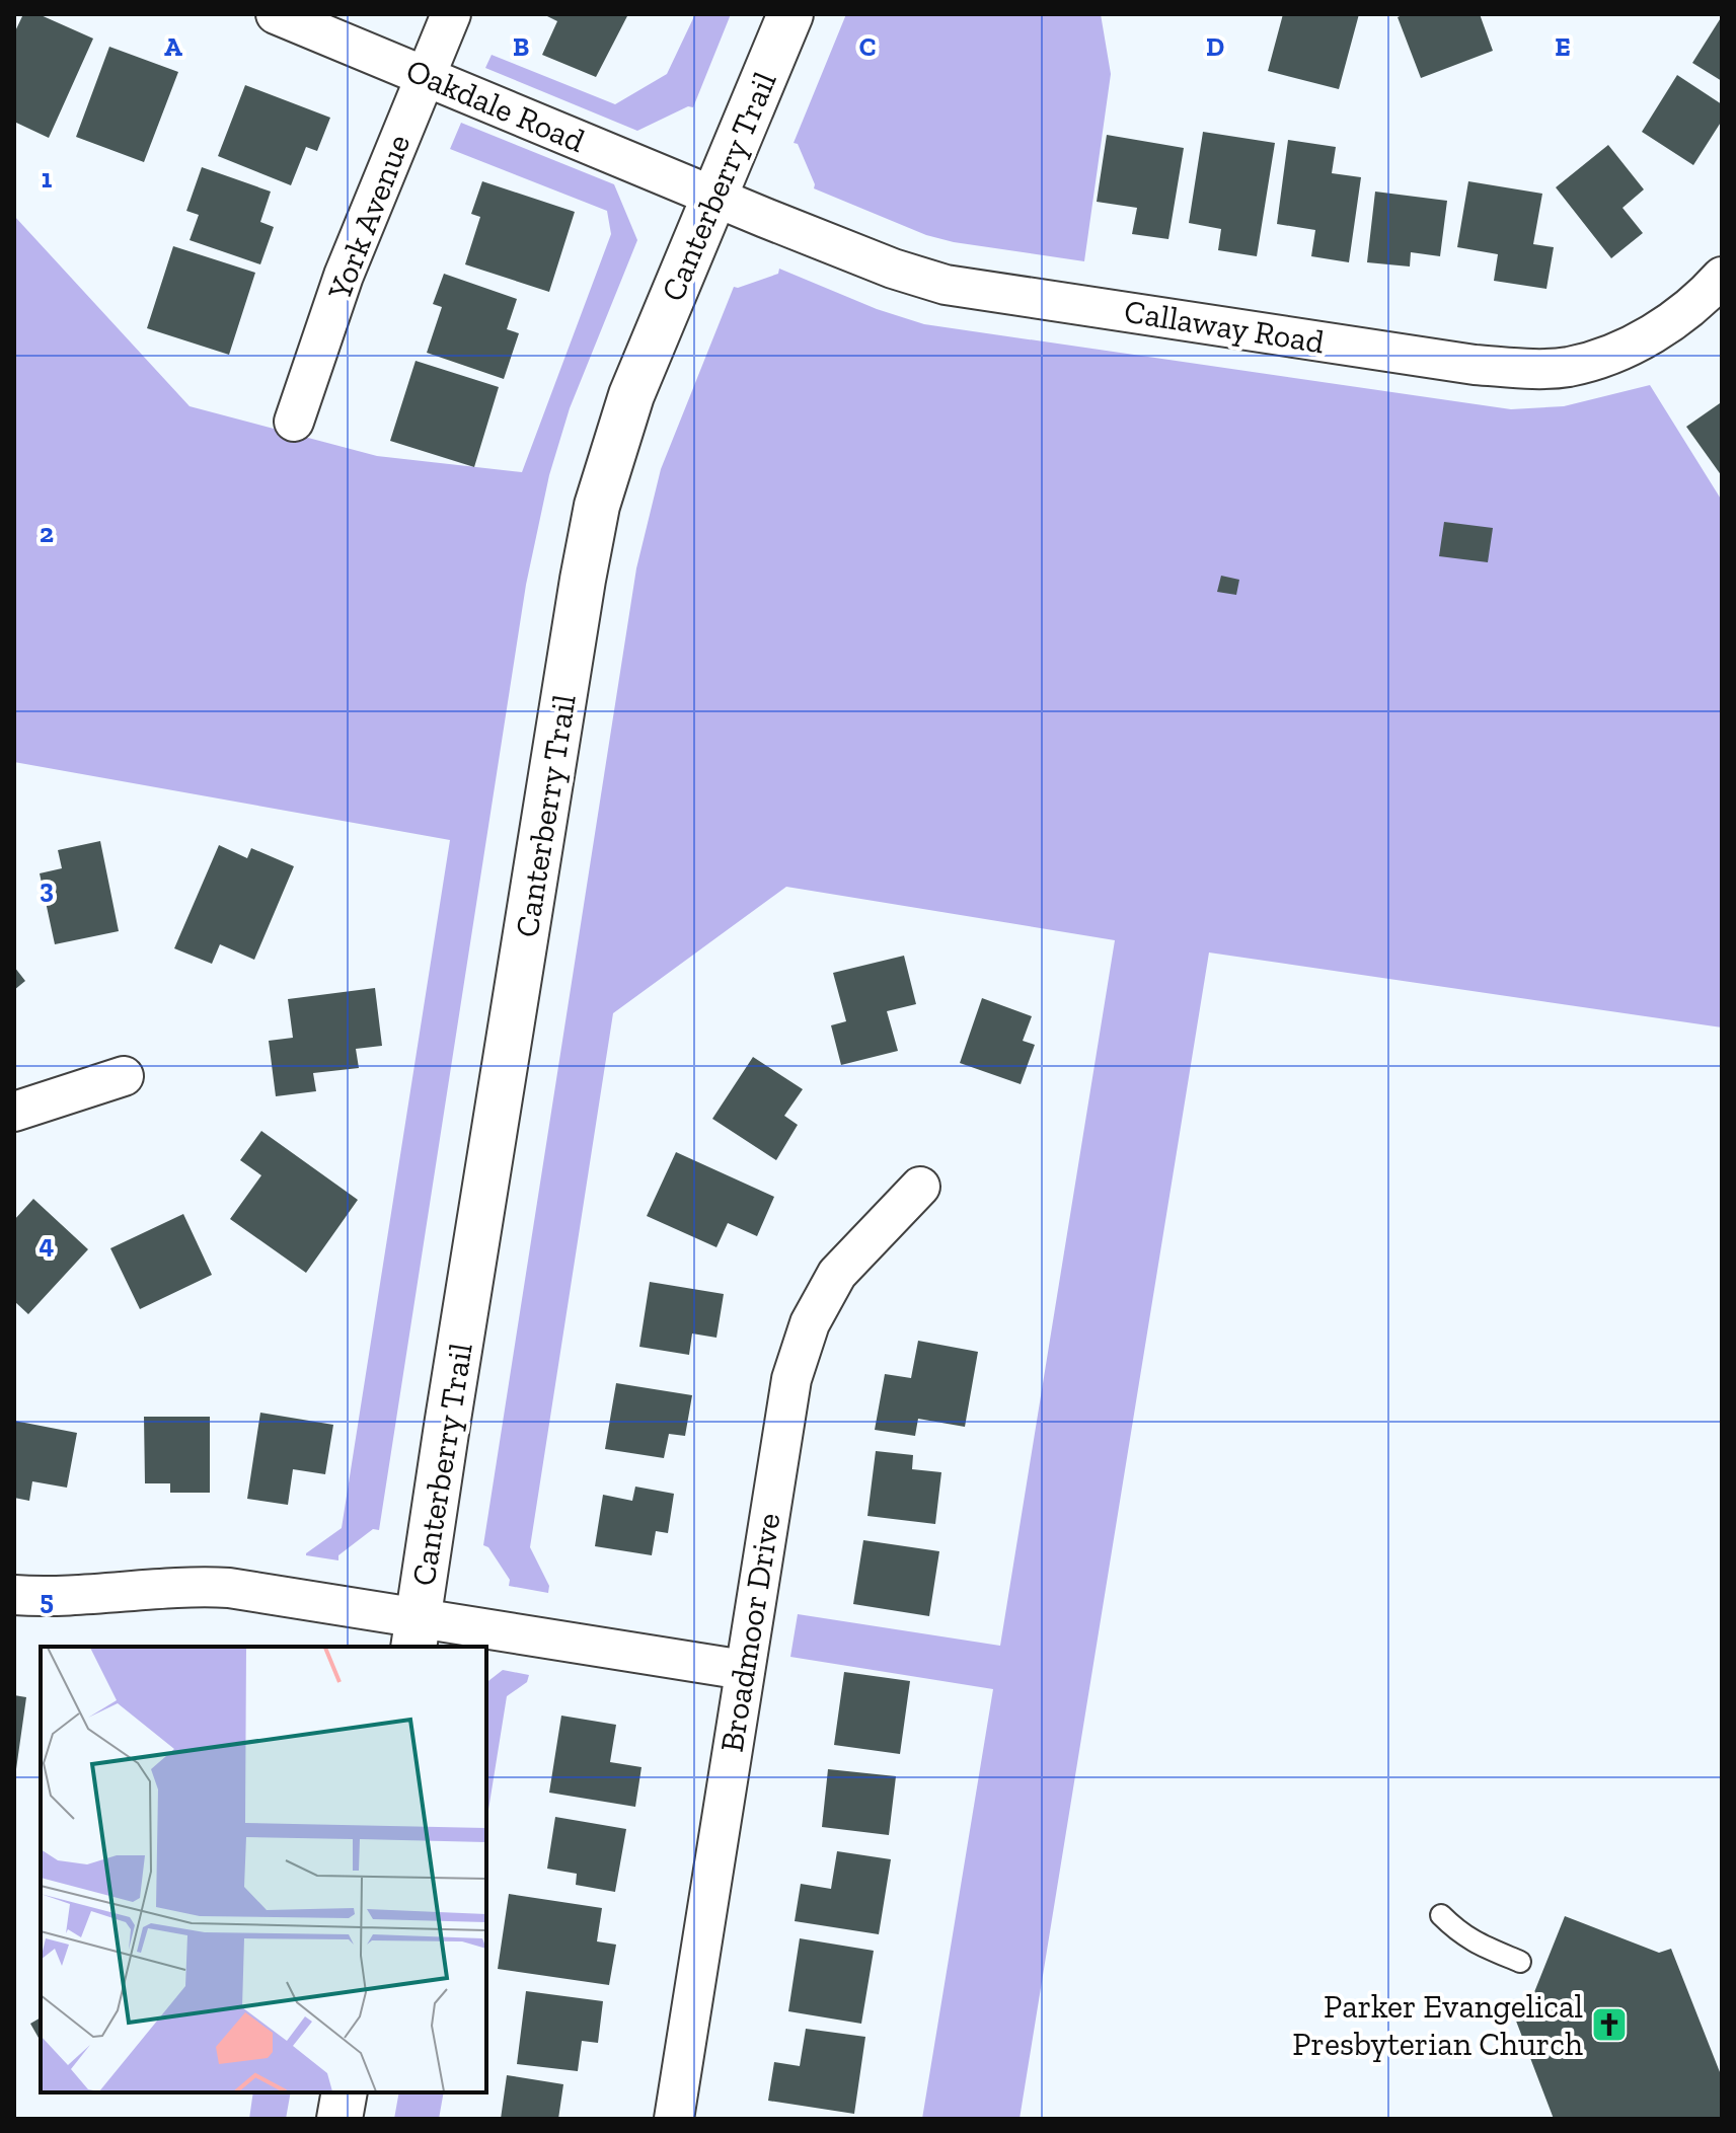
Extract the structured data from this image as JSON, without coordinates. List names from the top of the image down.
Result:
{
  "streets": {
    "street": [
      "Oakdale Road",
      "Canterberry Trail",
      "York Avenue",
      "Callaway Road",
      "Broadmoor Drive"
    ]
  },
  "crossings": [
    ["Oakdale Road", "Canterberry Trail"],
    ["Oakdale Road", "York Avenue"],
    ["Oakdale Road", "Callaway Road"],
    ["Canterberry Trail", "Callaway Road"]
  ],
  "places": {
    "church": ["Parker Evangelical Presbyterian Church"]
  },
  "grid": {
    "columns": [
      "A",
      "B",
      "C",
      "D",
      "E"
    ],
    "rows": [
      "1",
      "2",
      "3",
      "4",
      "5"
    ]
  }
}
